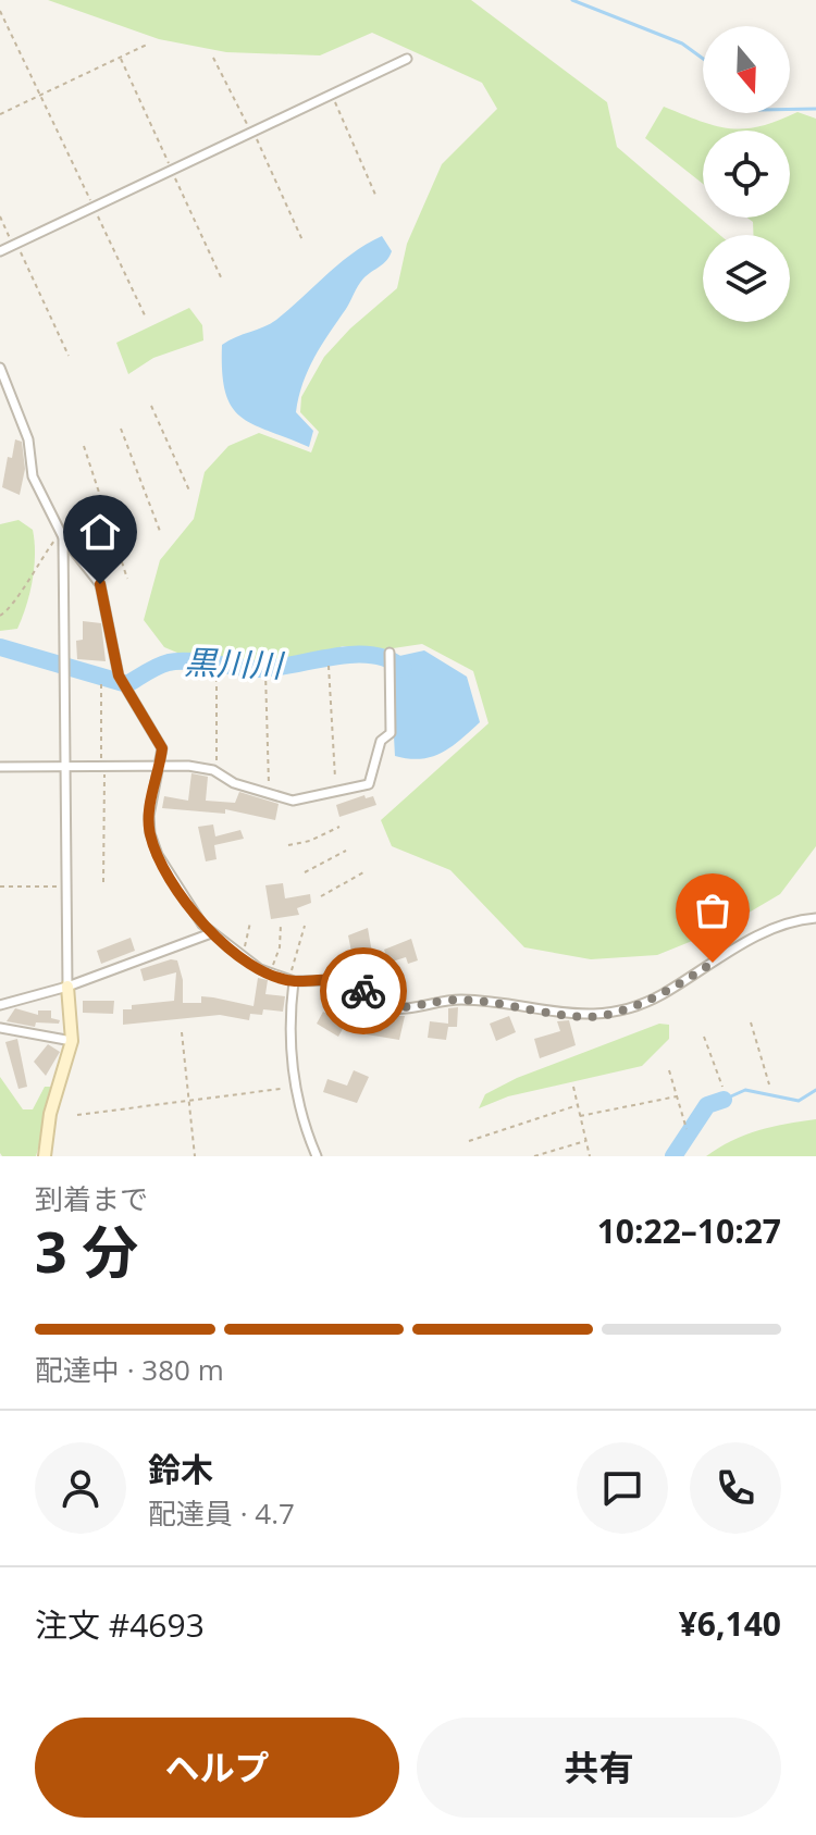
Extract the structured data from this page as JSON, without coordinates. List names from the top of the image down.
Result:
{
  "water": ["黒川川"],
  "north": "bottom",
  "page": {
    "heading": ["3 分", "到着まで", "10:22–10:27"],
    "panel": [
      "鈴木",
      "配達員 · 4.7",
      "注文 #4693",
      "¥6,140"
    ],
    "bar": "配達中 · 380 m",
    "buttons": ["ヘルプ", "共有"]
  }
}
